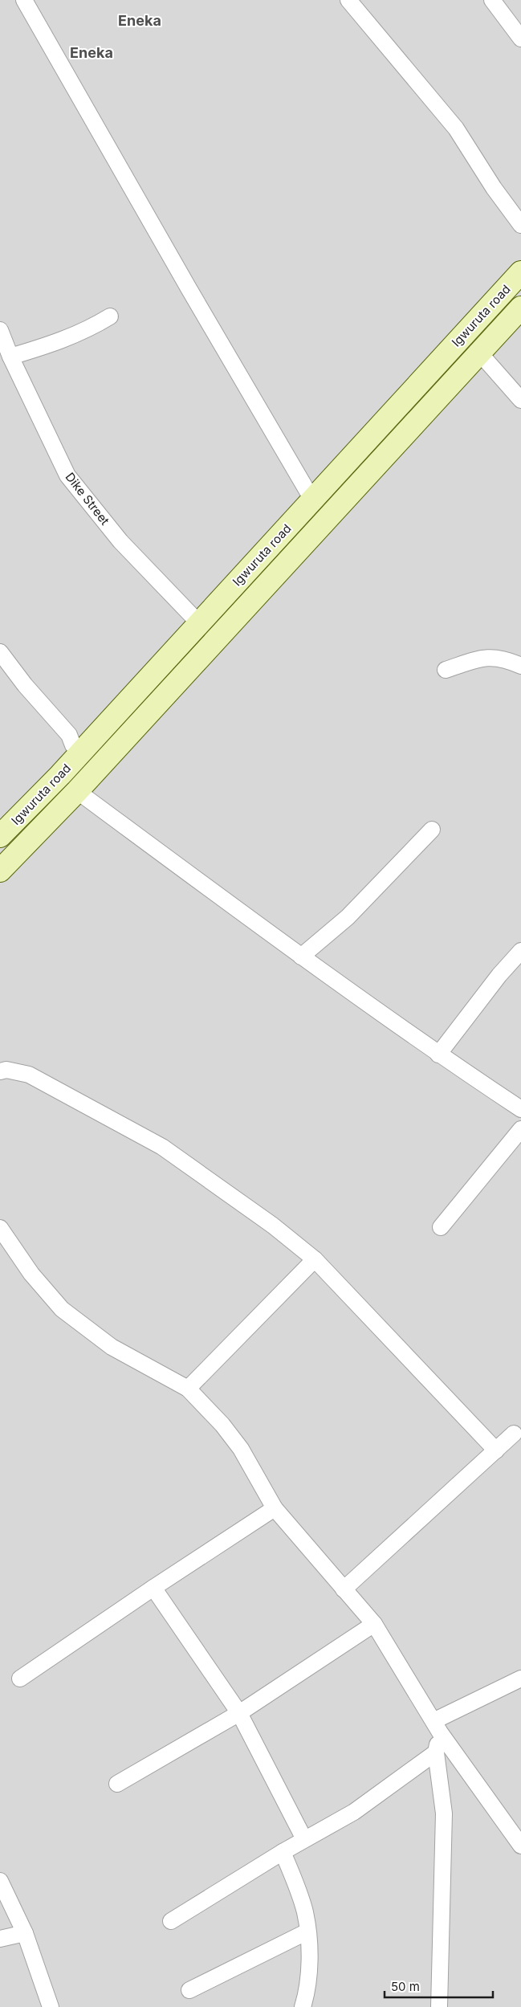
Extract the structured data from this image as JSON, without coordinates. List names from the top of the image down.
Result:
{
  "streets": {
    "main road": ["Igwuruta road"],
    "street": ["Dike Street"]
  },
  "crossings": [
    ["Igwuruta road", "Dike Street"]
  ],
  "districts": ["Eneka", "Eneka"],
  "scale_bar": "50 m"
}
